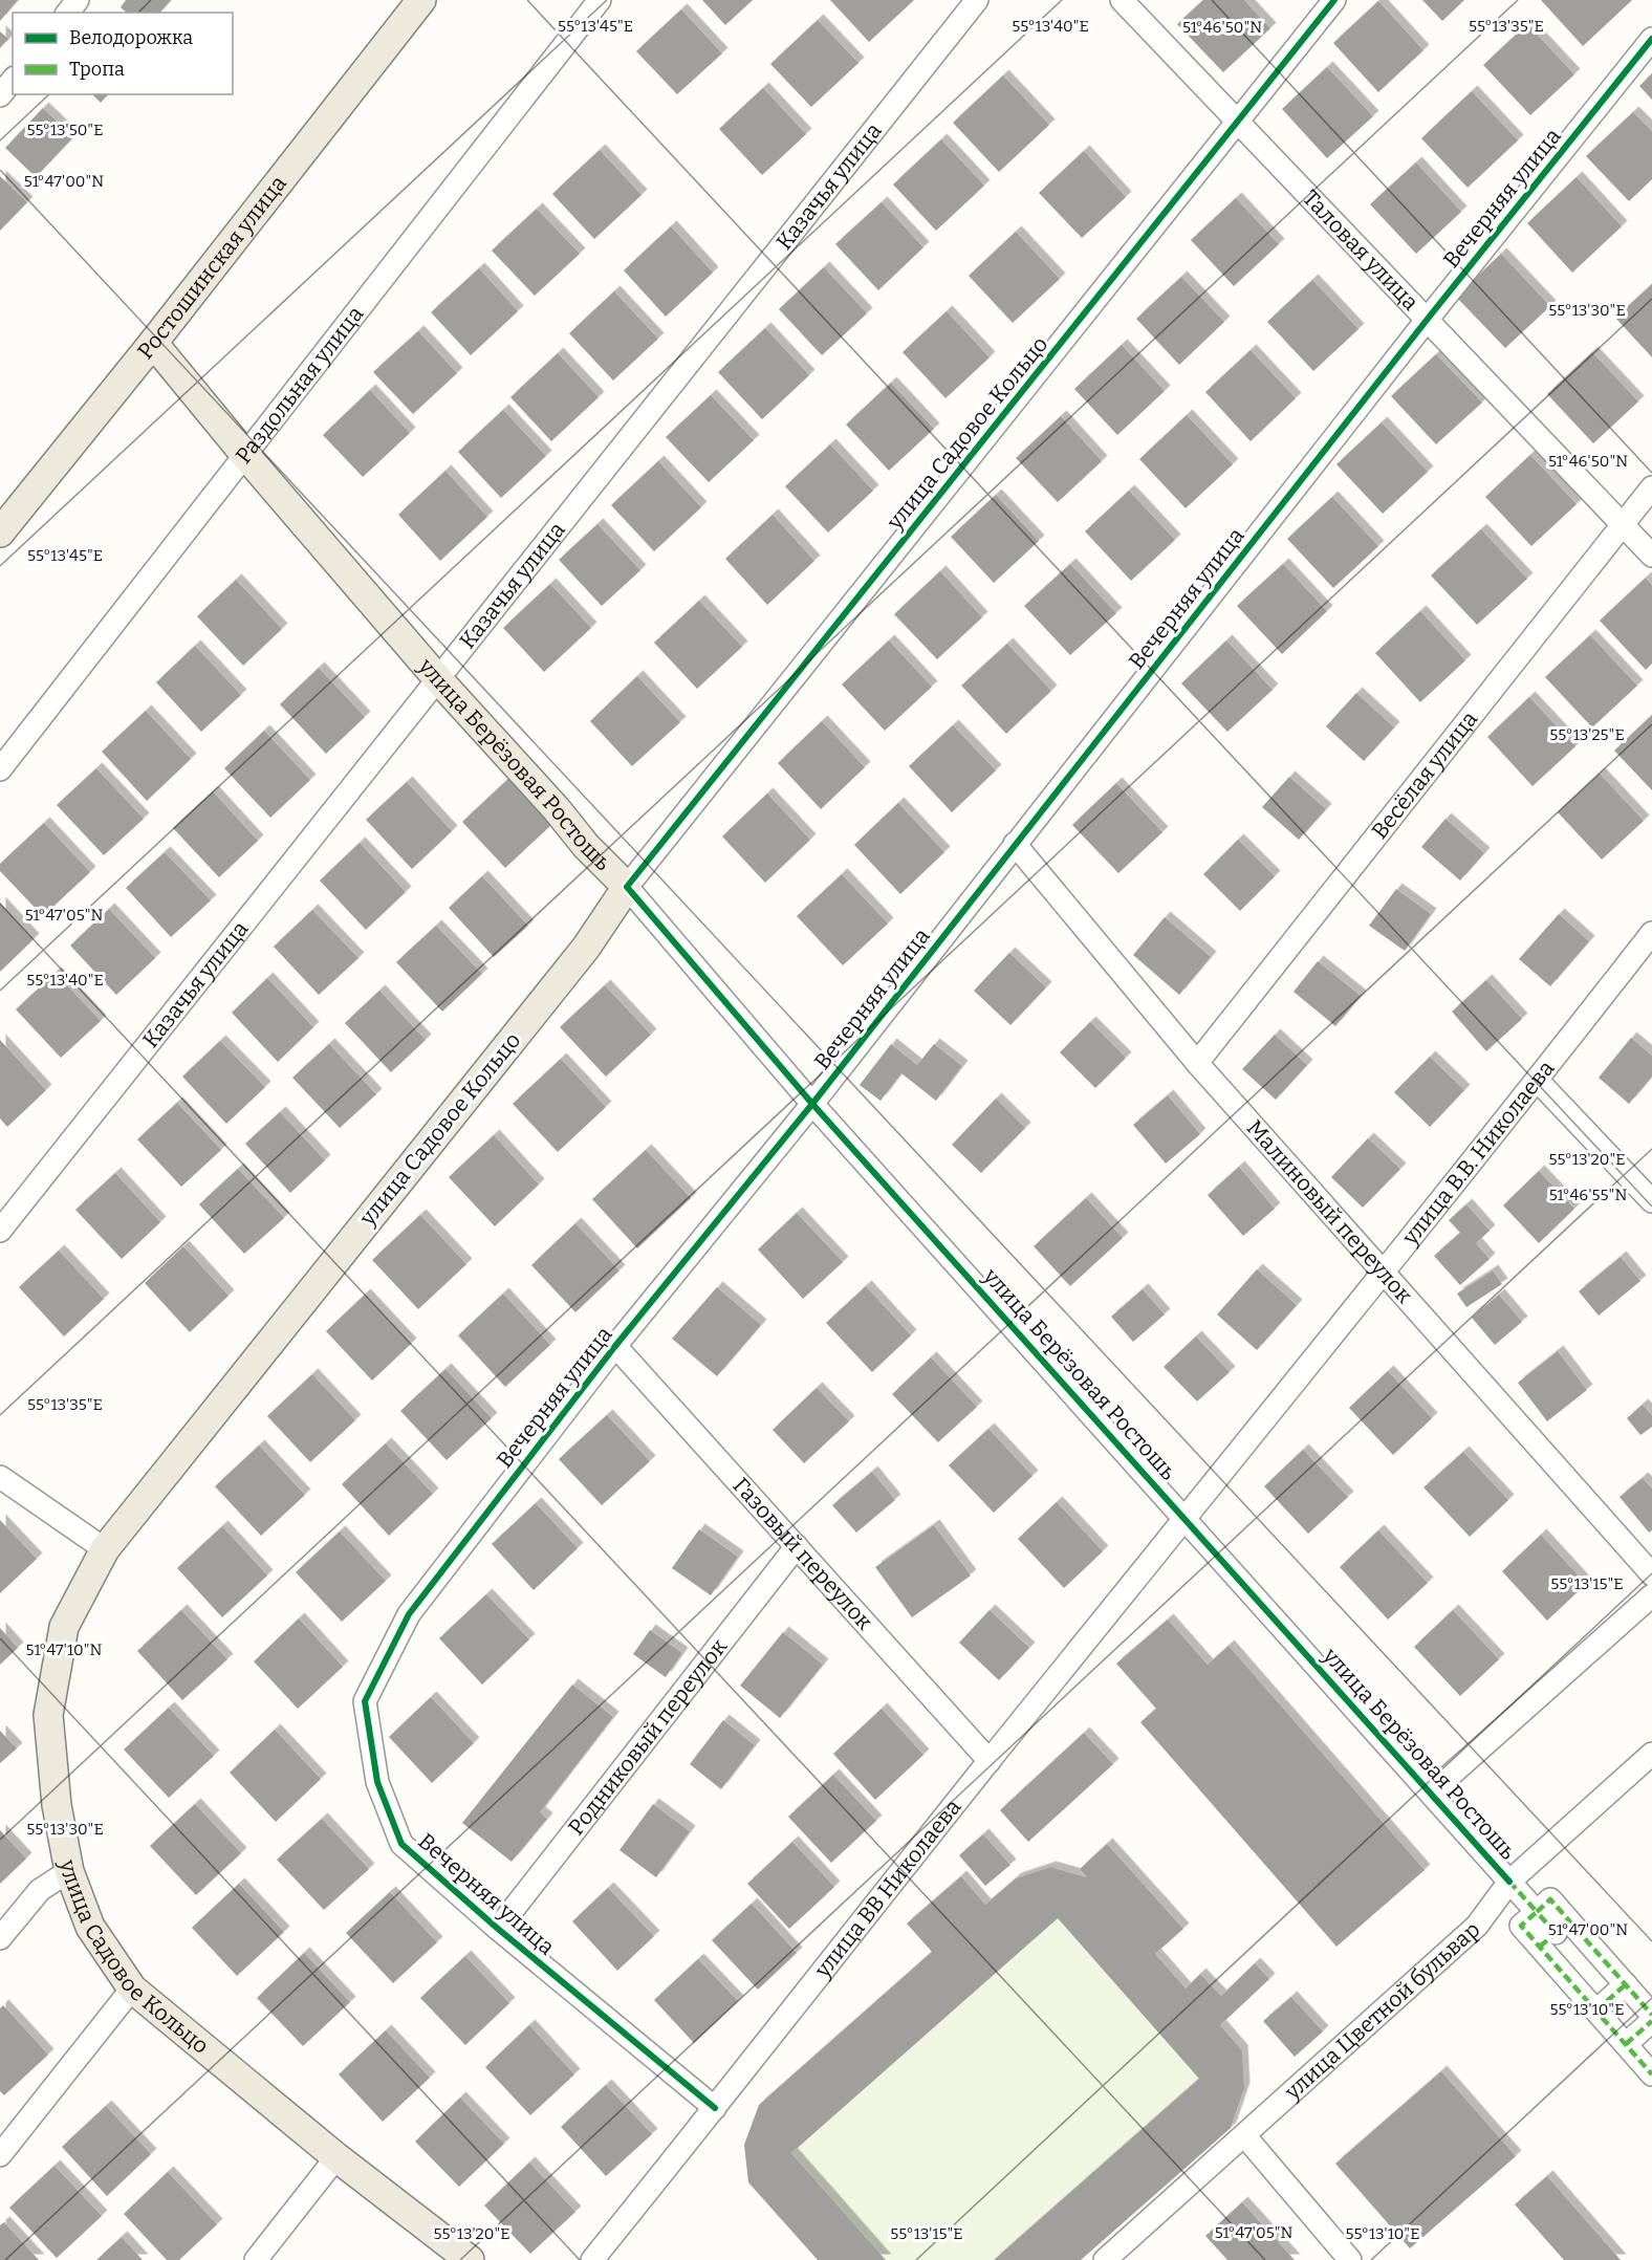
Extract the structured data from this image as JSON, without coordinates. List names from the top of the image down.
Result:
{
  "streets": {
    "main road": ["Ростошинская улица", "улица Садовое Кольцо", "улица Берёзовая Ростошь"],
    "street": [
      "Казачья улица",
      "Вечерняя улица",
      "Таловая улица",
      "Раздольная улица",
      "Весёлая улица",
      "улица В.В. Николаева",
      "Малиновый переулок",
      "Газовый переулок",
      "Родниковый переулок",
      "улица ВВ Николаева",
      "улица Цветной бульвар"
    ]
  },
  "crossings": [
    ["Казачья улица", "улица Берёзовая Ростошь"],
    ["Вечерняя улица", "Таловая улица"],
    ["Вечерняя улица", "улица Берёзовая Ростошь"],
    ["Вечерняя улица", "Малиновый переулок"],
    ["Вечерняя улица", "Газовый переулок"],
    ["Вечерняя улица", "Родниковый переулок"],
    ["Вечерняя улица", "улица ВВ Николаева"],
    ["Таловая улица", "улица Садовое Кольцо"],
    ["Таловая улица", "Весёлая улица"],
    ["Ростошинская улица", "улица Берёзовая Ростошь"],
    ["Раздольная улица", "улица Берёзовая Ростошь"],
    ["улица Садовое Кольцо", "улица Берёзовая Ростошь"],
    ["улица Берёзовая Ростошь", "улица В.В. Николаева"],
    ["улица Берёзовая Ростошь", "улица ВВ Николаева"],
    ["улица Берёзовая Ростошь", "улица Цветной бульвар"],
    ["Весёлая улица", "Малиновый переулок"],
    ["улица В.В. Николаева", "Малиновый переулок"],
    ["улица В.В. Николаева", "улица ВВ Николаева"],
    ["Газовый переулок", "Родниковый переулок"],
    ["Газовый переулок", "улица ВВ Николаева"]
  ],
  "legend": ["Велодорожка", "Тропа"],
  "coordinates": [
    "55°13'45\"E",
    "55°13'40\"E",
    "55°13'35\"E",
    "51°46'50\"N",
    "55°13'50\"E",
    "51°47'00\"N",
    "55°13'30\"E",
    "55°13'25\"E",
    "51°47'05\"N",
    "55°13'20\"E",
    "51°46'55\"N",
    "55°13'15\"E",
    "51°47'10\"N",
    "55°13'10\"E"
  ]
}
